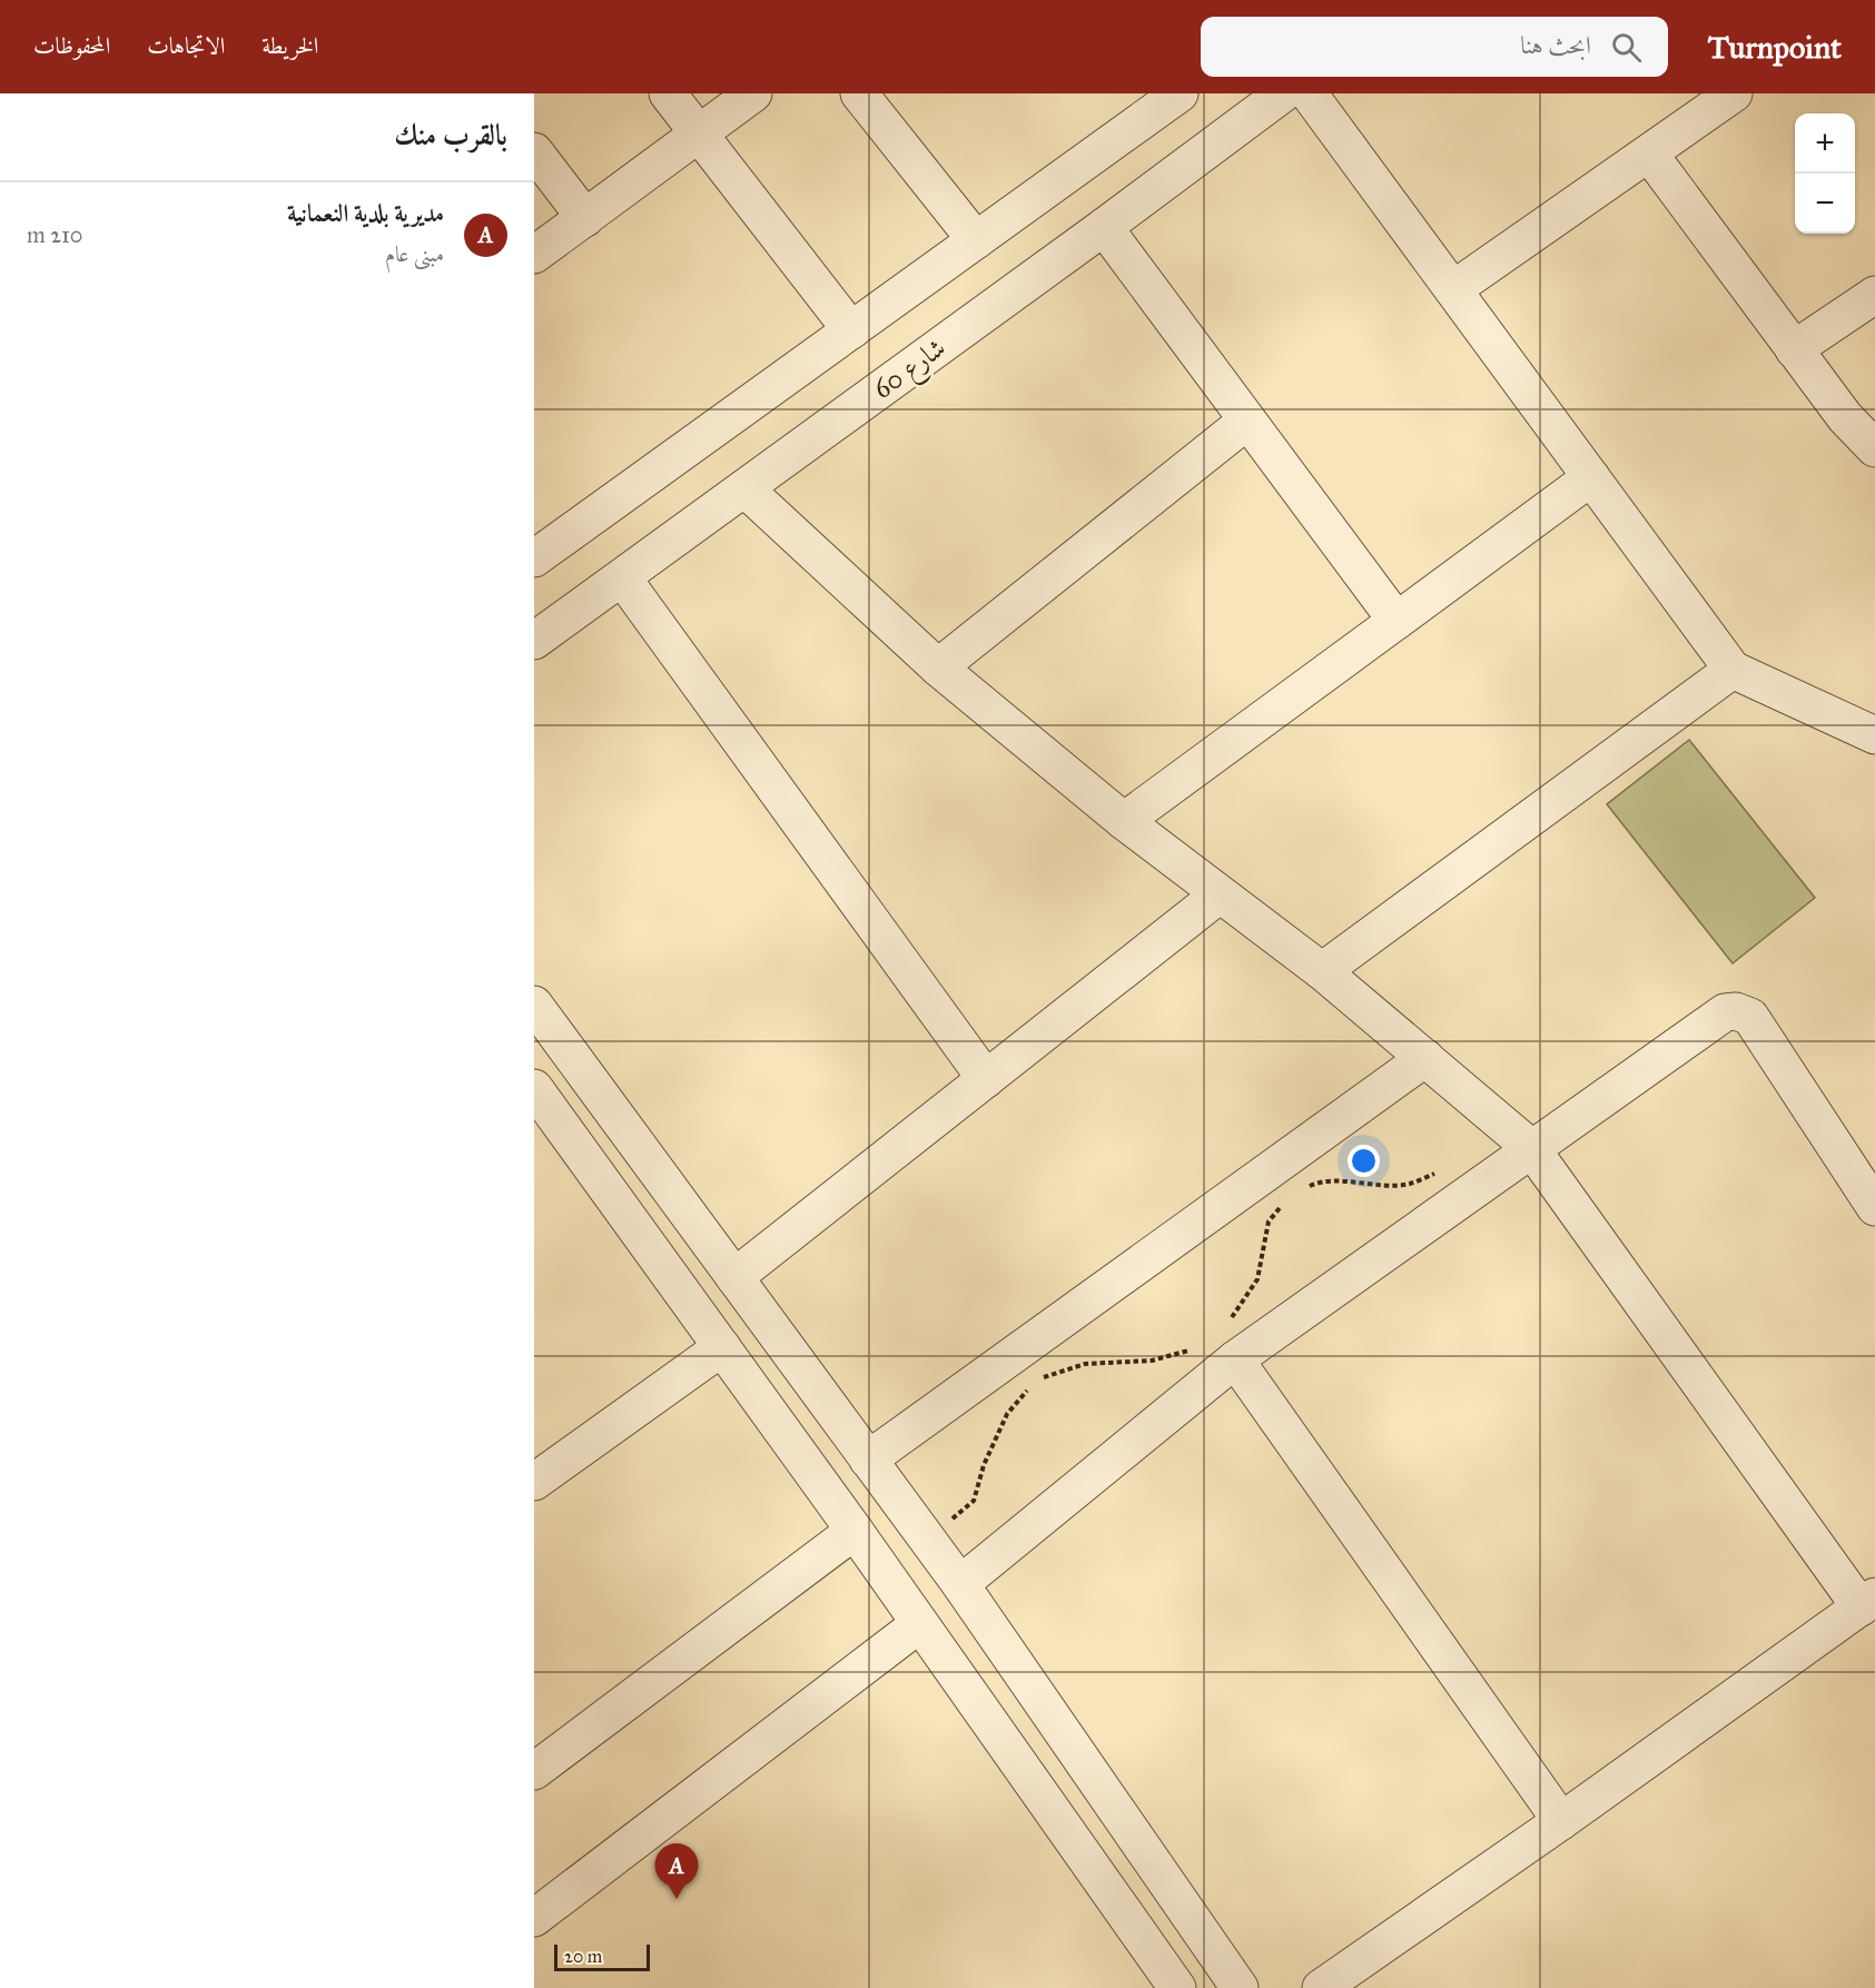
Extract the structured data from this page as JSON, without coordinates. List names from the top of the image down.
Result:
{
  "streets": {
    "street": ["شارع 60"]
  },
  "scale_bar": "20 m",
  "page": {
    "header": "Turnpoint",
    "search": "ابحث هنا",
    "nav": ["الخريطة", "الاتجاهات", "المحفوظات"],
    "heading": "بالقرب منك",
    "map_buttons": ["+", "−"],
    "list": [
      {
        "mark": "A",
        "name": "مديرية بلدية النعمانية",
        "note": "مبنى عام",
        "value": "210 m"
      }
    ],
    "pins": "A",
    "scale": "20 m"
  }
}
